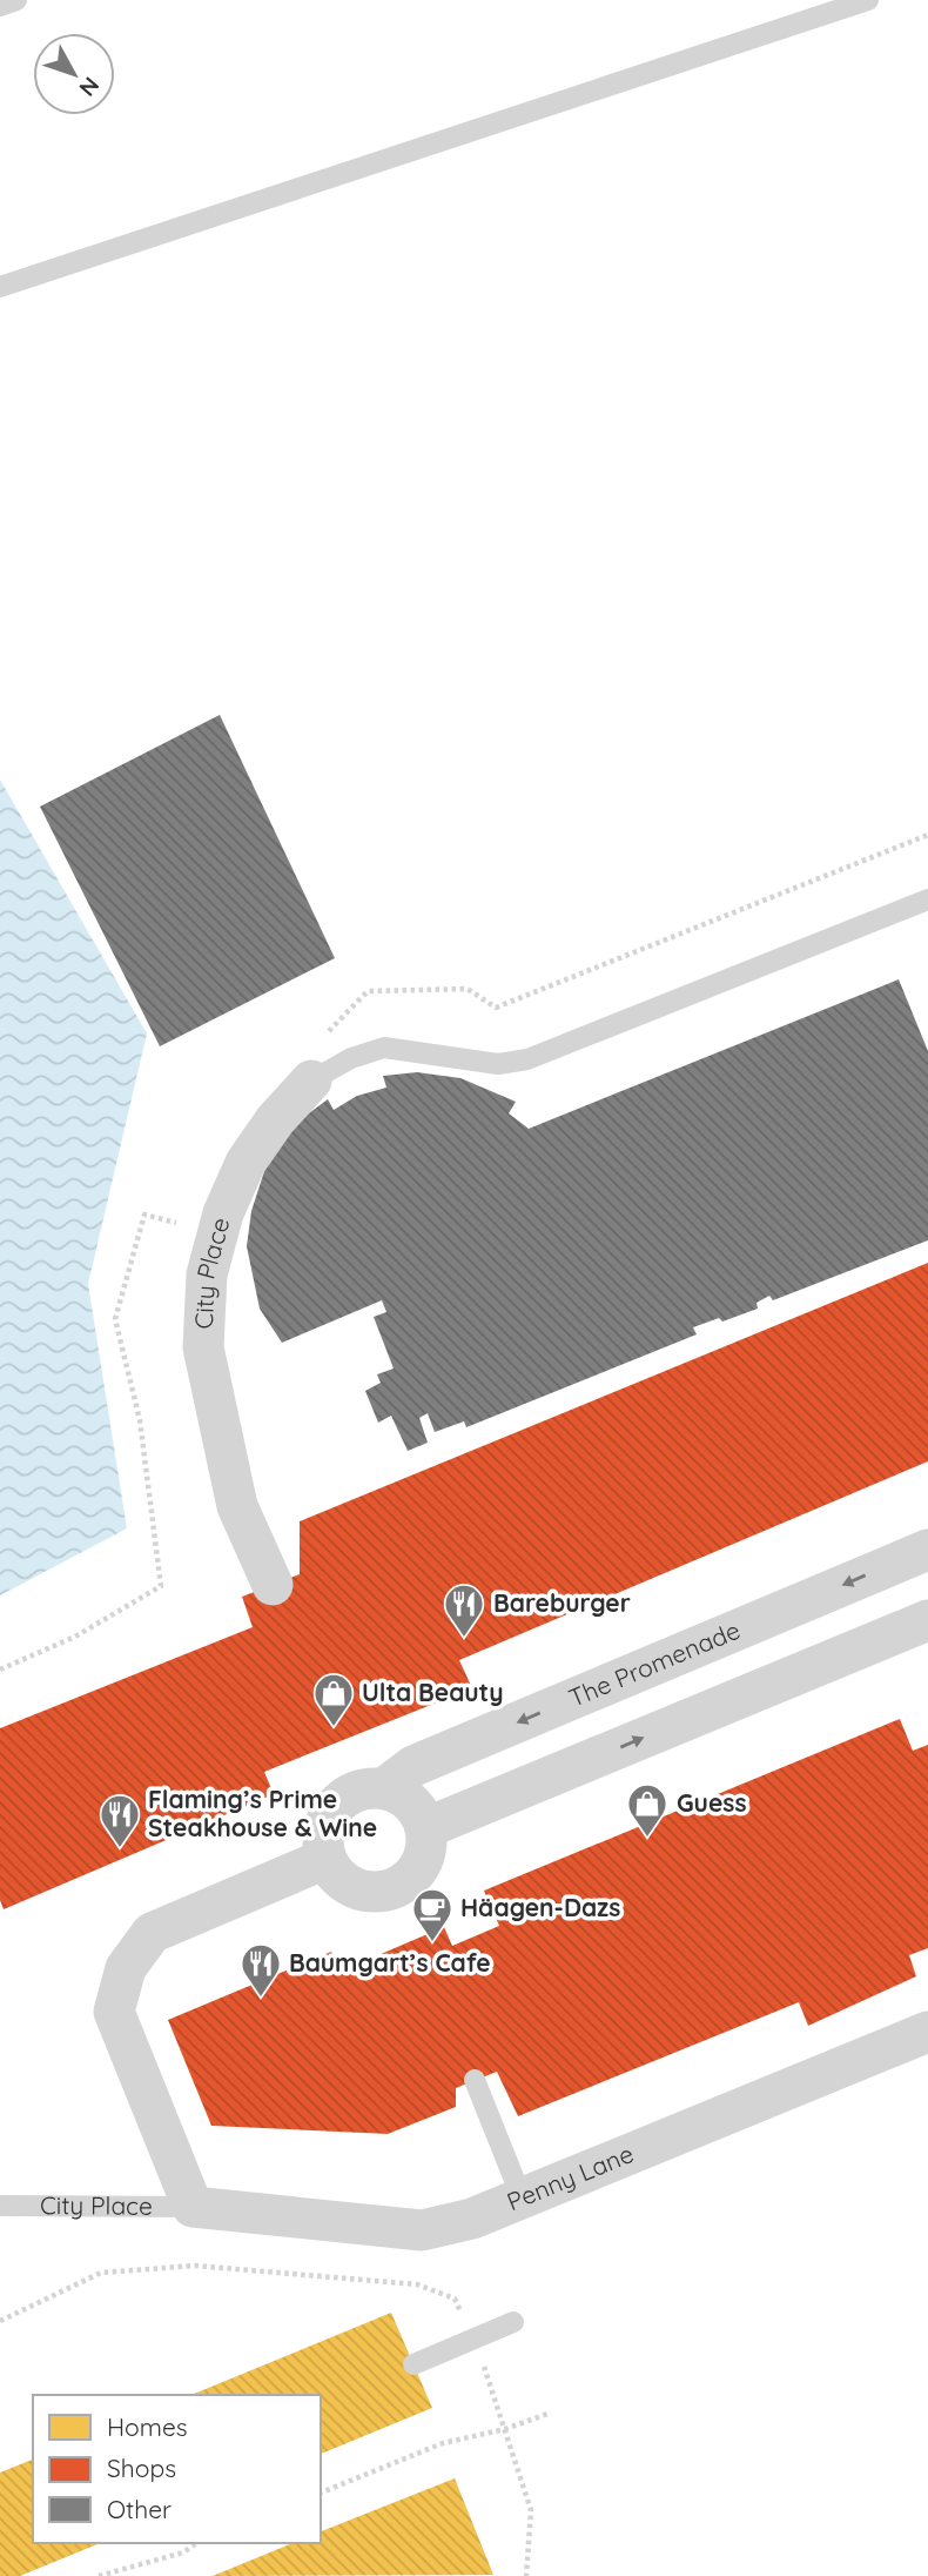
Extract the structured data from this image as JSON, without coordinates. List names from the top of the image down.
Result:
{
  "streets": {
    "street": ["City Place", "The Promenade", "Penny Lane"]
  },
  "crossings": [
    ["City Place", "Penny Lane"]
  ],
  "places": {
    "restaurant": ["Bareburger", "Flaming’s Prime Steakhouse & Wine", "Baumgart’s Cafe"],
    "shop": ["Ulta Beauty", "Guess"],
    "cafe": ["Häagen-Dazs"]
  },
  "legend": ["Homes", "Shops", "Other"],
  "north": "bottom right"
}
